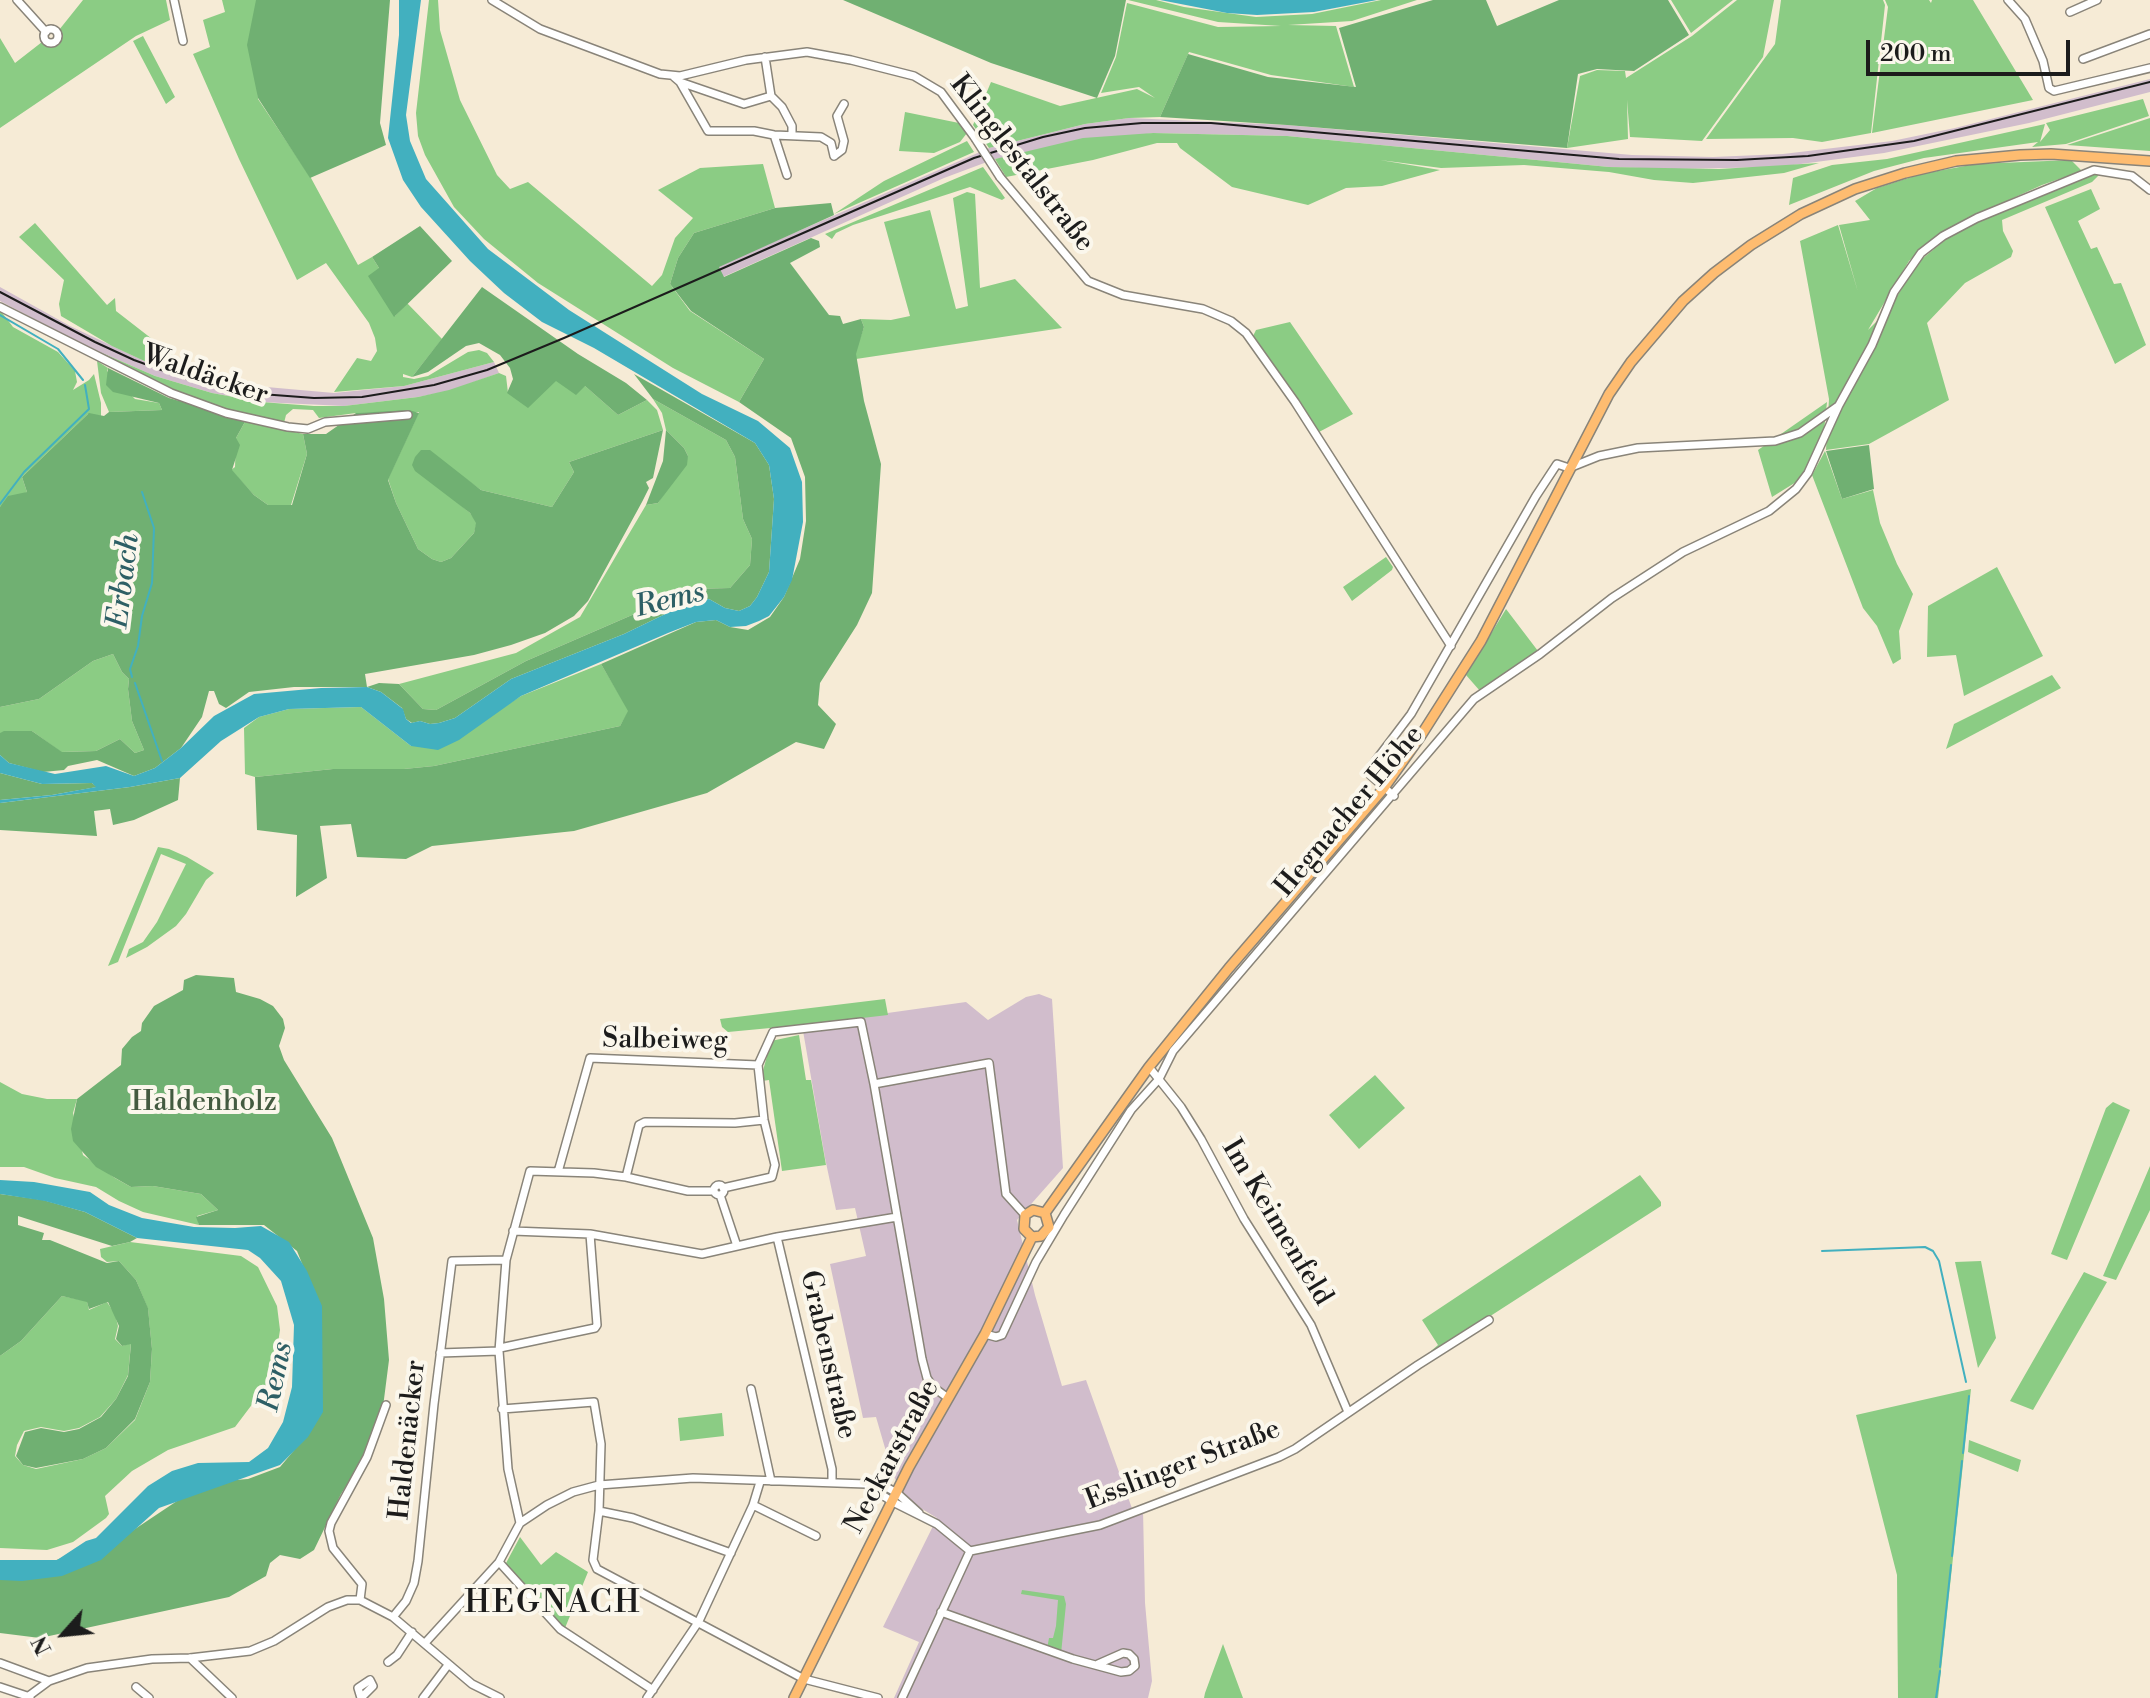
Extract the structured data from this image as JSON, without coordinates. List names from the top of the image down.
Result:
{
  "streets": {
    "main road": ["Hegnacher Höhe", "Neckarstraße"],
    "street": [
      "Klinglestalstraße",
      "Waldäcker",
      "Salbeiweg",
      "Im Keimenfeld",
      "Grabenstraße",
      "Haldenäcker",
      "Esslinger Straße"
    ]
  },
  "crossings": [
    ["Hegnacher Höhe", "Im Keimenfeld"],
    ["Hegnacher Höhe", "Neckarstraße"],
    ["Im Keimenfeld", "Esslinger Straße"]
  ],
  "districts": ["HEGNACH"],
  "water": ["Erbach", "Rems"],
  "parks": ["Haldenholz"],
  "scale_bar": "200 m",
  "north": "bottom left"
}
